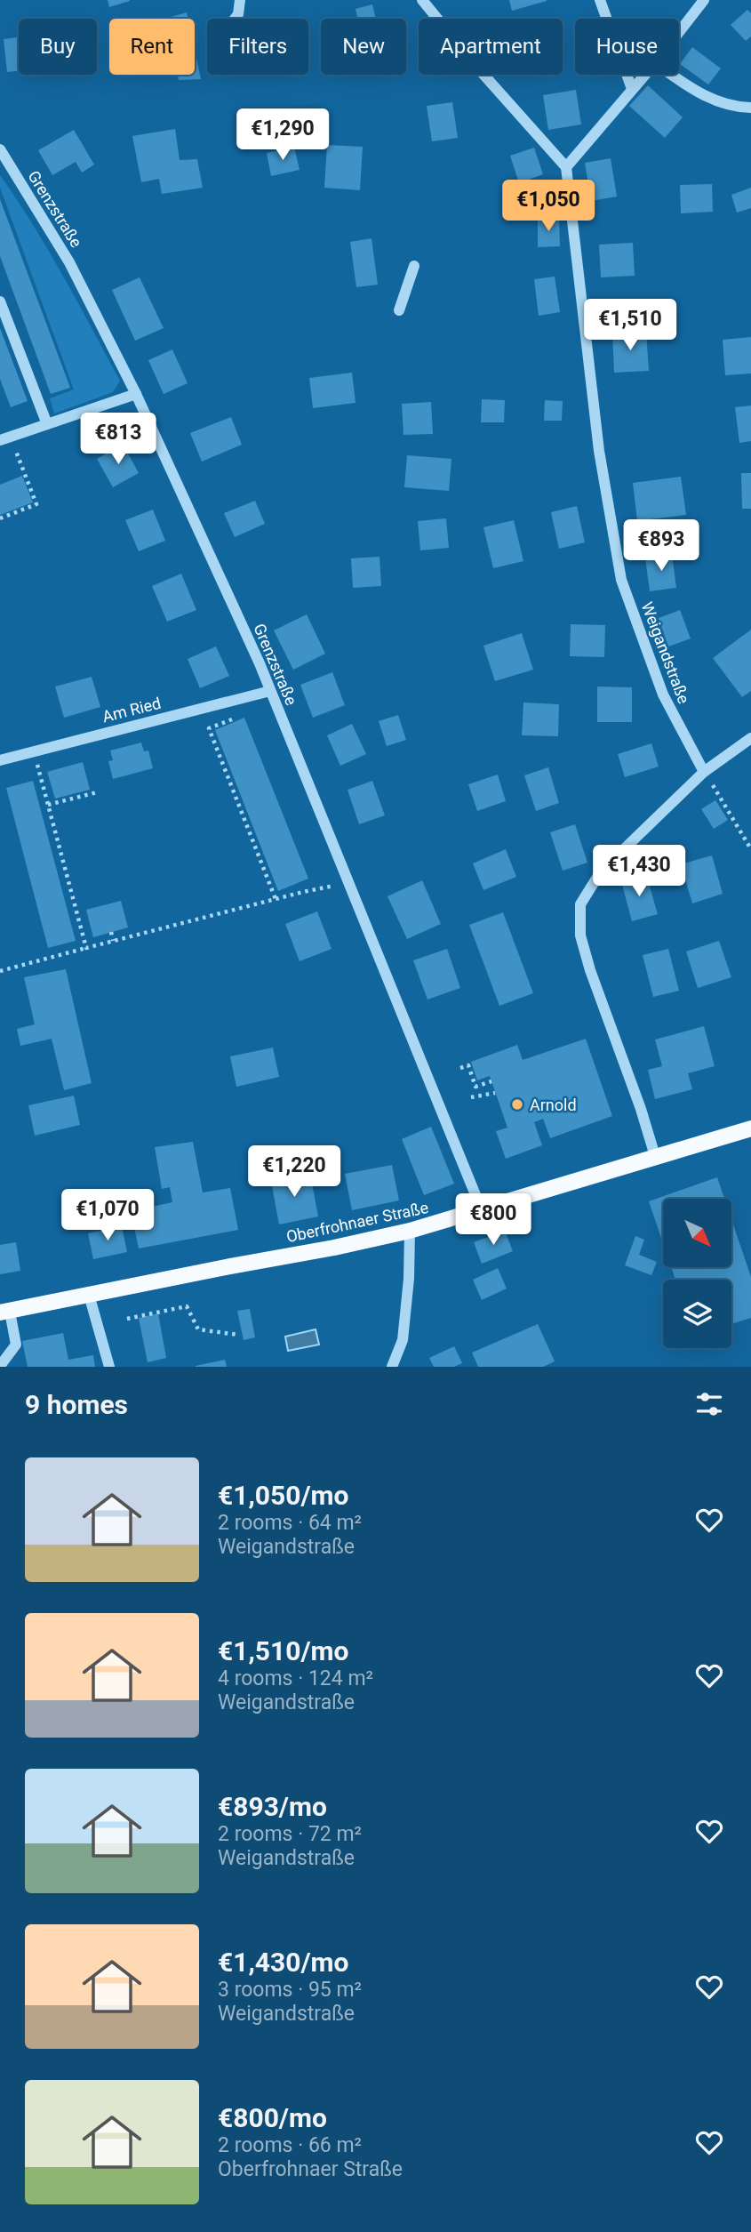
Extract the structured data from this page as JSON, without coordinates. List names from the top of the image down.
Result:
{
  "streets": {
    "main road": ["Oberfrohnaer Straße"],
    "street": ["Grenzstraße", "Weigandstraße", "Am Ried"]
  },
  "crossings": [
    ["Grenzstraße", "Am Ried"],
    ["Grenzstraße", "Oberfrohnaer Straße"]
  ],
  "places": ["Arnold"],
  "north": "bottom right",
  "page": {
    "chip": [
      "Buy",
      "Rent",
      "Filters",
      "New",
      "Apartment",
      "House"
    ],
    "price": [
      "€1,290",
      "€1,050",
      "€1,510",
      "€813",
      "€893",
      "€1,430",
      "€1,220",
      "€1,070",
      "€800"
    ],
    "heading": "9 homes",
    "list": [
      {
        "name": "€1,050/mo",
        "note": "2 rooms · 64 m² · Weigandstraße"
      },
      {
        "name": "€1,510/mo",
        "note": "4 rooms · 124 m² · Weigandstraße"
      },
      {
        "name": "€893/mo",
        "note": "2 rooms · 72 m² · Weigandstraße"
      },
      {
        "name": "€1,430/mo",
        "note": "3 rooms · 95 m² · Weigandstraße"
      },
      {
        "name": "€800/mo",
        "note": "2 rooms · 66 m² · Oberfrohnaer Straße"
      }
    ]
  }
}
